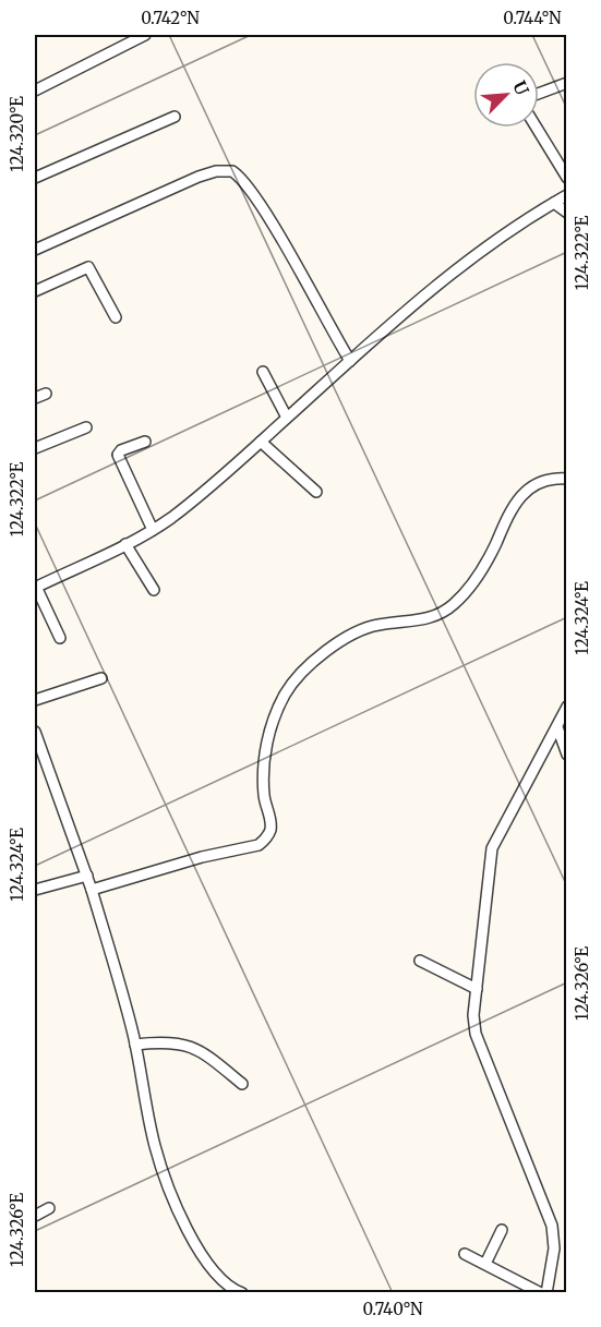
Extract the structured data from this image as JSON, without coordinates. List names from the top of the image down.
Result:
{
  "north": "top right",
  "coordinates": [
    "0.742°N",
    "0.744°N",
    "124.320°E",
    "124.322°E",
    "124.324°E",
    "124.326°E",
    "0.740°N"
  ]
}
